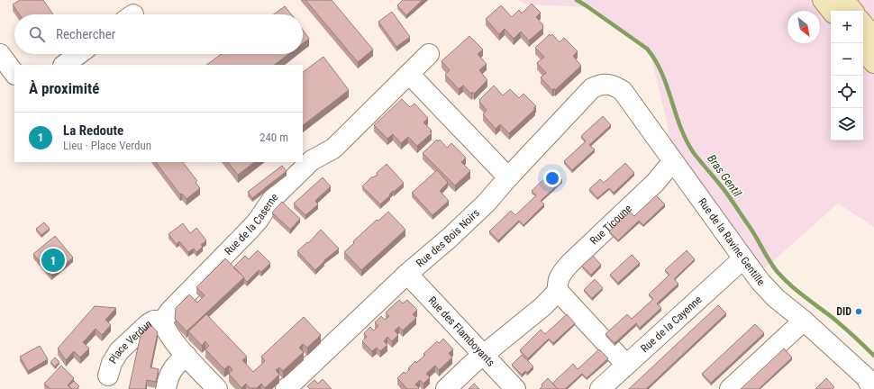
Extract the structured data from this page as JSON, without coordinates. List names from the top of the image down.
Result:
{
  "streets": {
    "street": [
      "Rue de la Caserne",
      "Rue Ticoune",
      "Rue des Bois Noirs",
      "Rue de la Ravine Gentille",
      "Rue de la Cayenne",
      "Rue des Flamboyants",
      "Place Verdun"
    ]
  },
  "crossings": [
    ["Rue de la Caserne", "Place Verdun"],
    ["Rue Ticoune", "Rue de la Ravine Gentille"],
    ["Rue des Bois Noirs", "Rue de la Ravine Gentille"],
    ["Rue des Bois Noirs", "Rue des Flamboyants"],
    ["Rue de la Ravine Gentille", "Rue de la Cayenne"]
  ],
  "water": ["Bras Gentil"],
  "places": ["DID"],
  "north": "bottom right",
  "page": {
    "map_buttons": ["+", "−"],
    "search": "Rechercher",
    "heading": "À proximité",
    "list": [
      {
        "mark": "1",
        "name": "La Redoute",
        "note": "Lieu · Place Verdun",
        "value": "240 m"
      }
    ],
    "pins": "1"
  }
}
